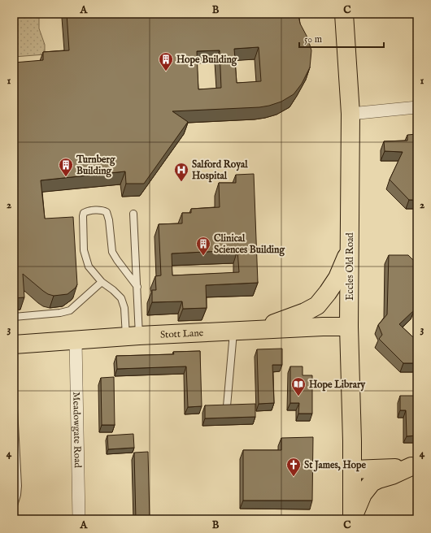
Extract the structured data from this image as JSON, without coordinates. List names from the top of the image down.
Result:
{
  "streets": {
    "main road": ["Eccles Old Road", "Stott Lane"],
    "street": ["Meadowgate Road"]
  },
  "crossings": [
    ["Eccles Old Road", "Stott Lane"],
    ["Stott Lane", "Meadowgate Road"]
  ],
  "places": {
    "building": ["Hope Building", "Turnberg Building", "Clinical Sciences Building"],
    "hospital": ["Salford Royal Hospital"],
    "library": ["Hope Library"],
    "church": ["St James, Hope"]
  },
  "scale_bar": "50 m",
  "grid": {
    "columns": ["A", "B", "C"],
    "rows": [
      "1",
      "2",
      "3",
      "4"
    ]
  }
}
